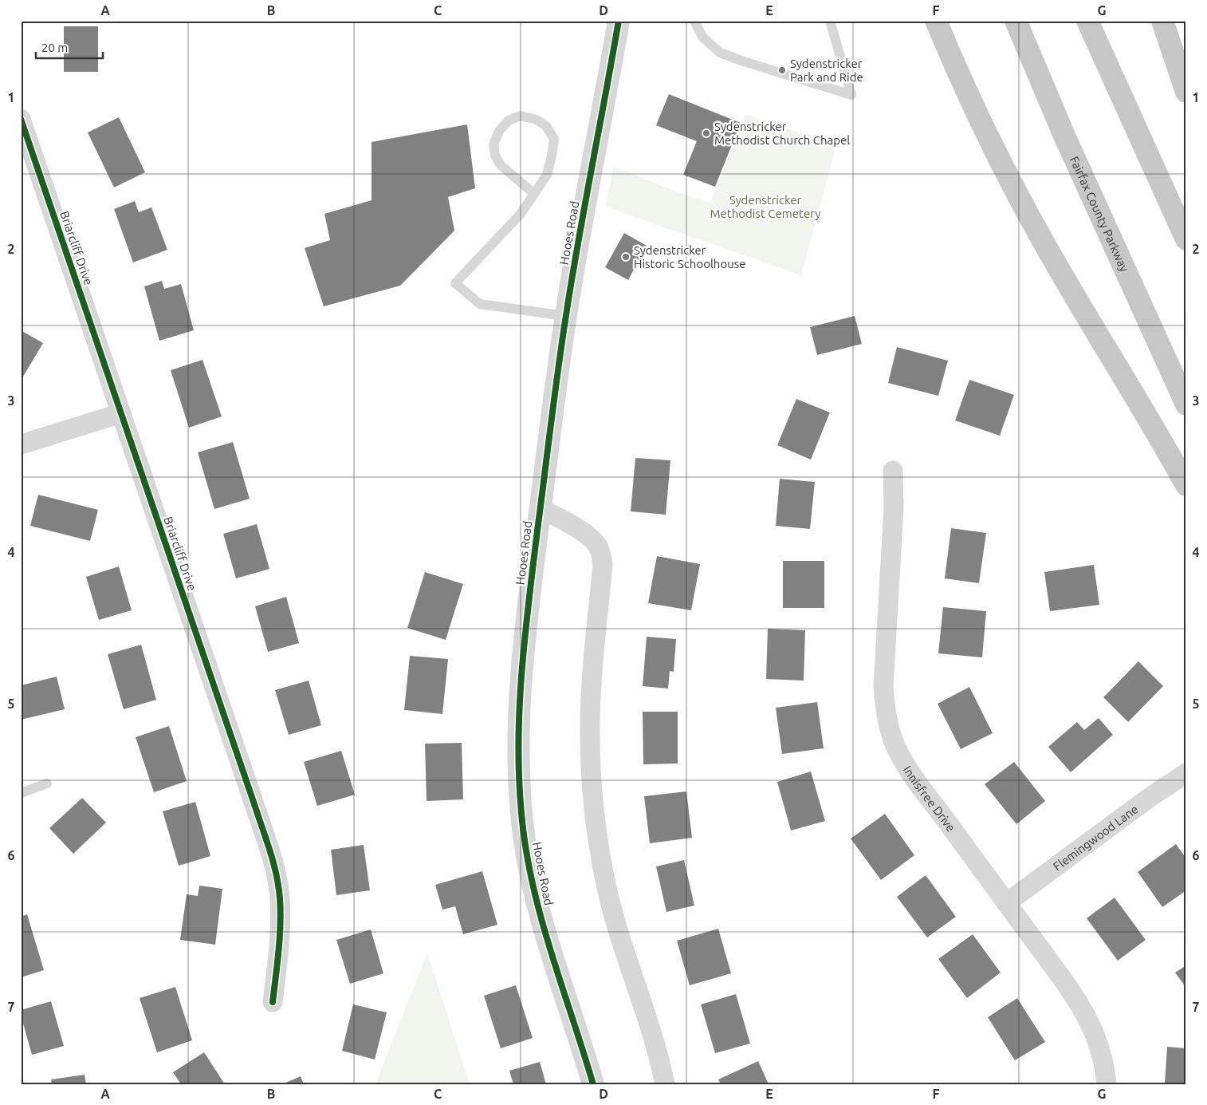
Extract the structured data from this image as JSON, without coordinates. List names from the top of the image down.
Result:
{
  "streets": {
    "highway": ["Fairfax County Parkway"],
    "street": [
      "Hooes Road",
      "Briarcliff Drive",
      "Innisfree Drive",
      "Flemingwood Lane"
    ]
  },
  "crossings": [
    ["Innisfree Drive", "Flemingwood Lane"]
  ],
  "parks": ["Sydenstricker Methodist Cemetery"],
  "places": ["Sydenstricker Park and Ride", "Sydenstricker Methodist Church Chapel", "Sydenstricker Historic Schoolhouse"],
  "scale_bar": "20 m",
  "grid": {
    "columns": [
      "A",
      "B",
      "C",
      "D",
      "E",
      "F",
      "G"
    ],
    "rows": [
      "1",
      "2",
      "3",
      "4",
      "5",
      "6",
      "7"
    ]
  }
}
